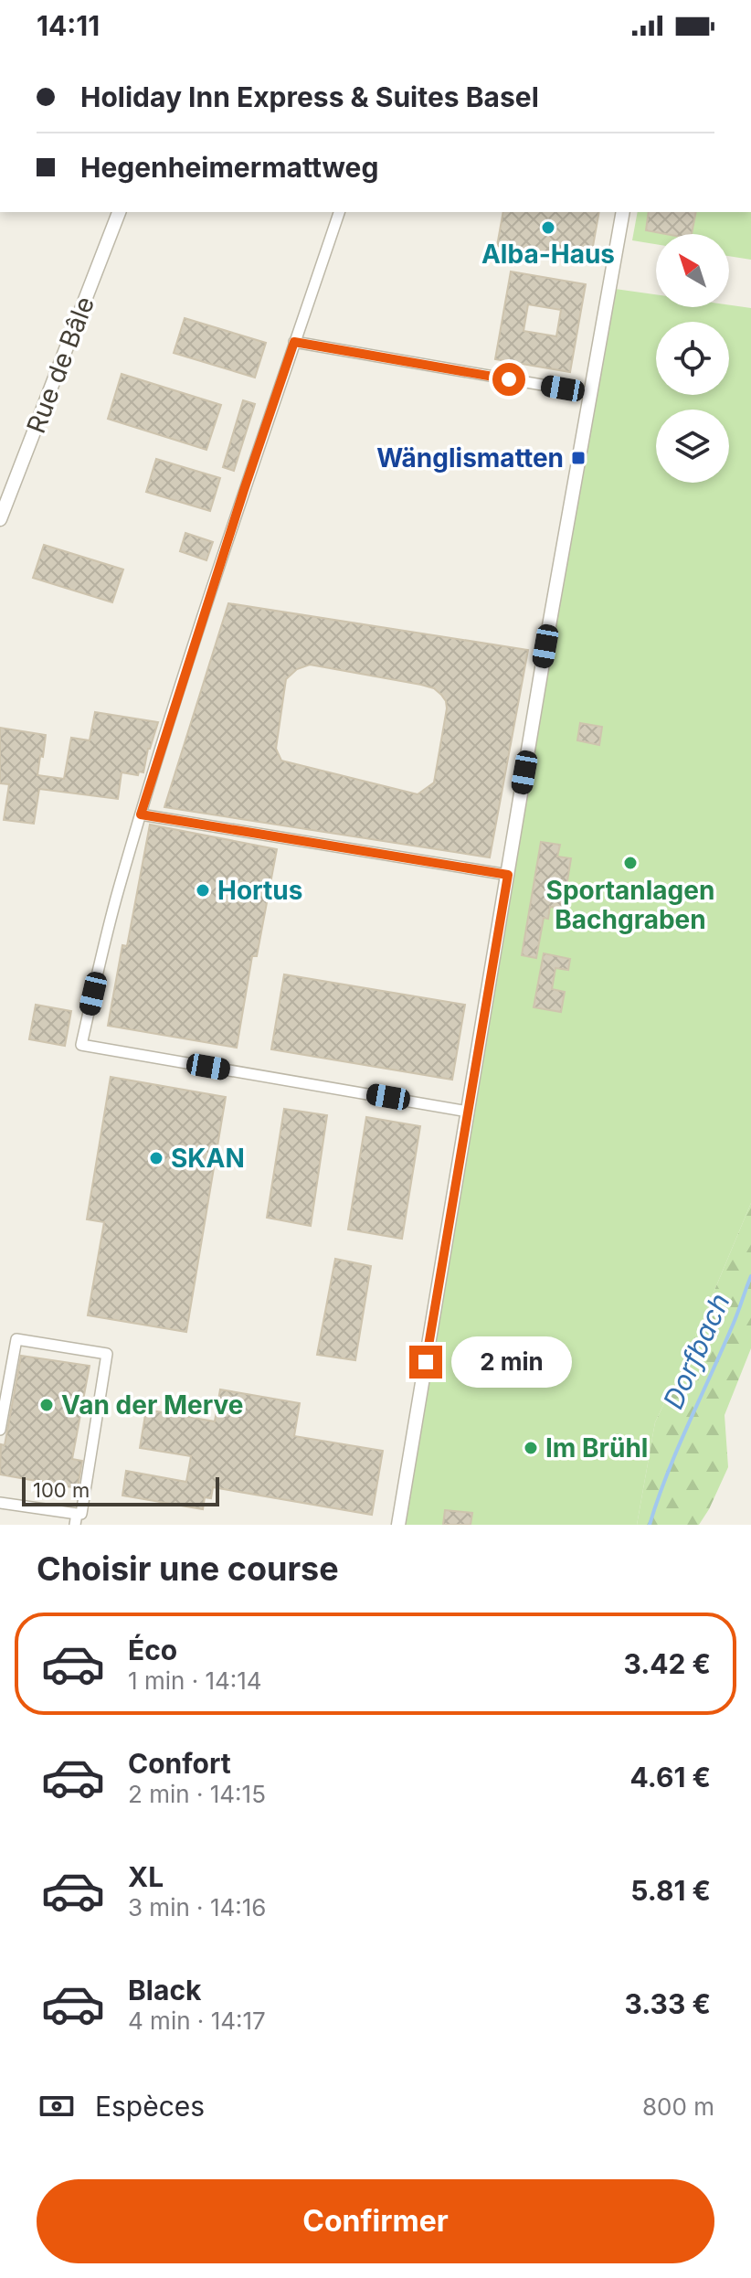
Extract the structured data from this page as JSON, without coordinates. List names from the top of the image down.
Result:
{
  "streets": {
    "street": ["Rue de Bâle"]
  },
  "water": ["Dorfbach"],
  "places": {
    "other": [
      "Alba-Haus",
      "Sportanlagen Bachgraben",
      "Hortus",
      "SKAN",
      "Van der Merve",
      "Im Brühl"
    ],
    "transit": ["Wänglismatten"]
  },
  "scale_bar": "100 m",
  "north": "top left",
  "page": {
    "status": "14:11",
    "banner": ["Holiday Inn Express & Suites Basel", "Hegenheimermattweg"],
    "bubble": "2 min",
    "scale": "100 m",
    "heading": "Choisir une course",
    "list": [
      {
        "name": "Éco",
        "note": "1 min · 14:14",
        "value": "3.42 €"
      },
      {
        "name": "Confort",
        "note": "2 min · 14:15",
        "value": "4.61 €"
      },
      {
        "name": "XL",
        "note": "3 min · 14:16",
        "value": "5.81 €"
      },
      {
        "name": "Black",
        "note": "4 min · 14:17",
        "value": "3.33 €"
      }
    ],
    "pay": ["Espèces", "800 m"],
    "buttons": "Confirmer"
  }
}
